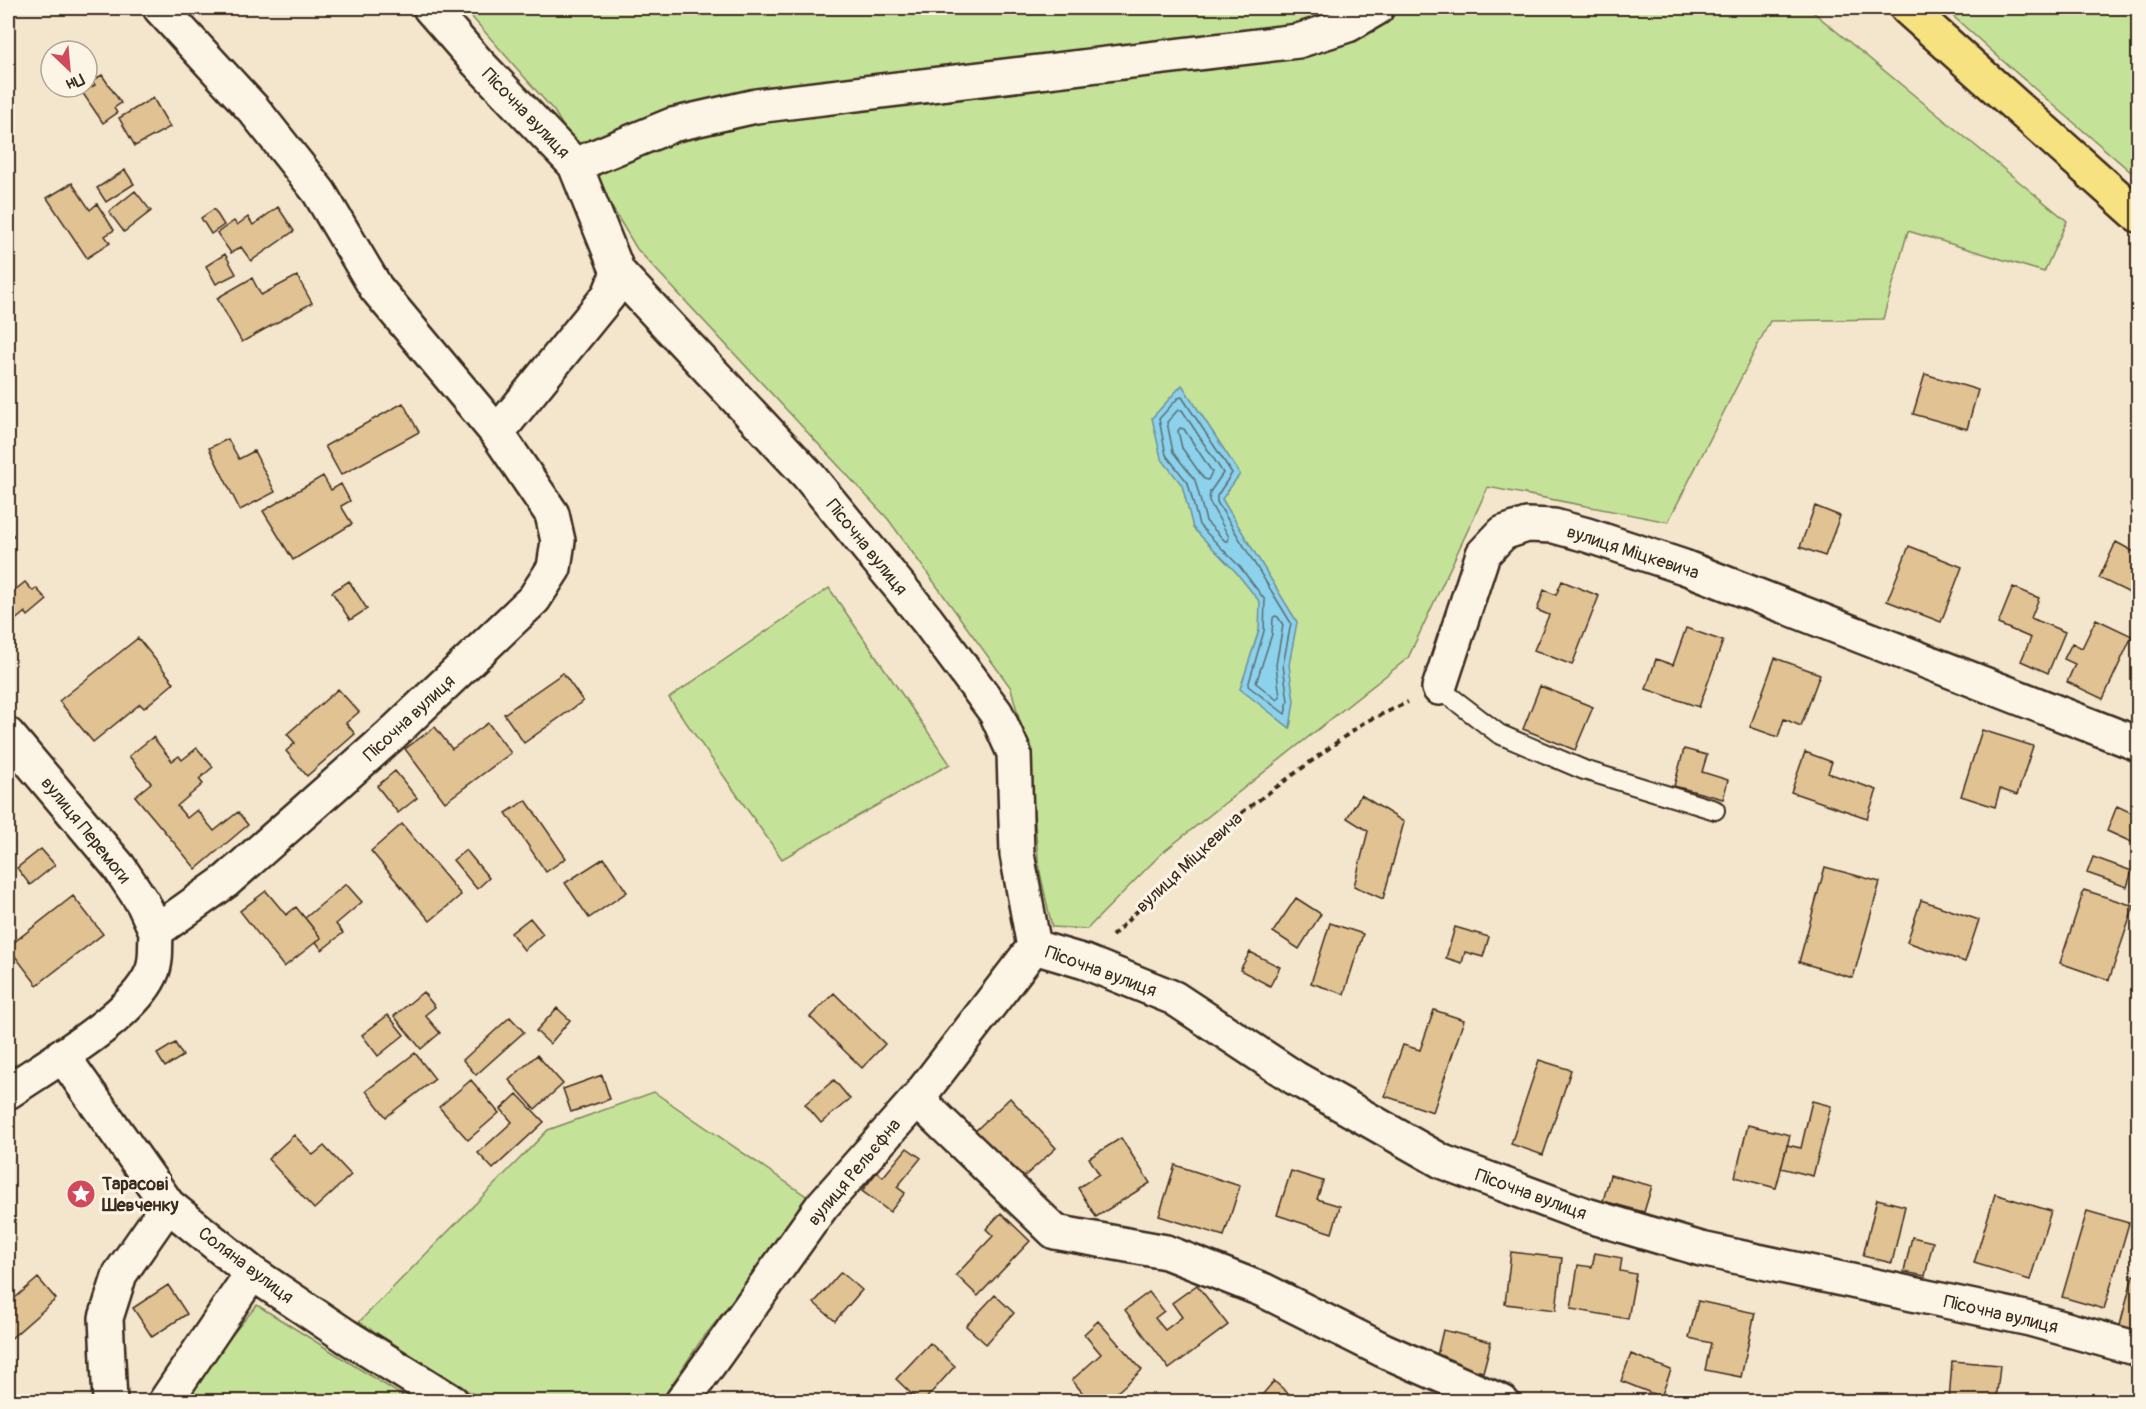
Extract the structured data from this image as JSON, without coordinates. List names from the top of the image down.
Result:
{
  "streets": {
    "street": [
      "Пісочна вулиця",
      "вулиця Міцкевича",
      "вулиця Перемоги",
      "вулиця Рельєфна",
      "Соляна вулиця"
    ]
  },
  "crossings": [
    ["Пісочна вулиця", "вулиця Міцкевича"],
    ["Пісочна вулиця", "вулиця Перемоги"],
    ["Пісочна вулиця", "вулиця Рельєфна"]
  ],
  "places": {
    "place": ["Тарасові Шевченку"]
  },
  "north": "bottom right"
}
